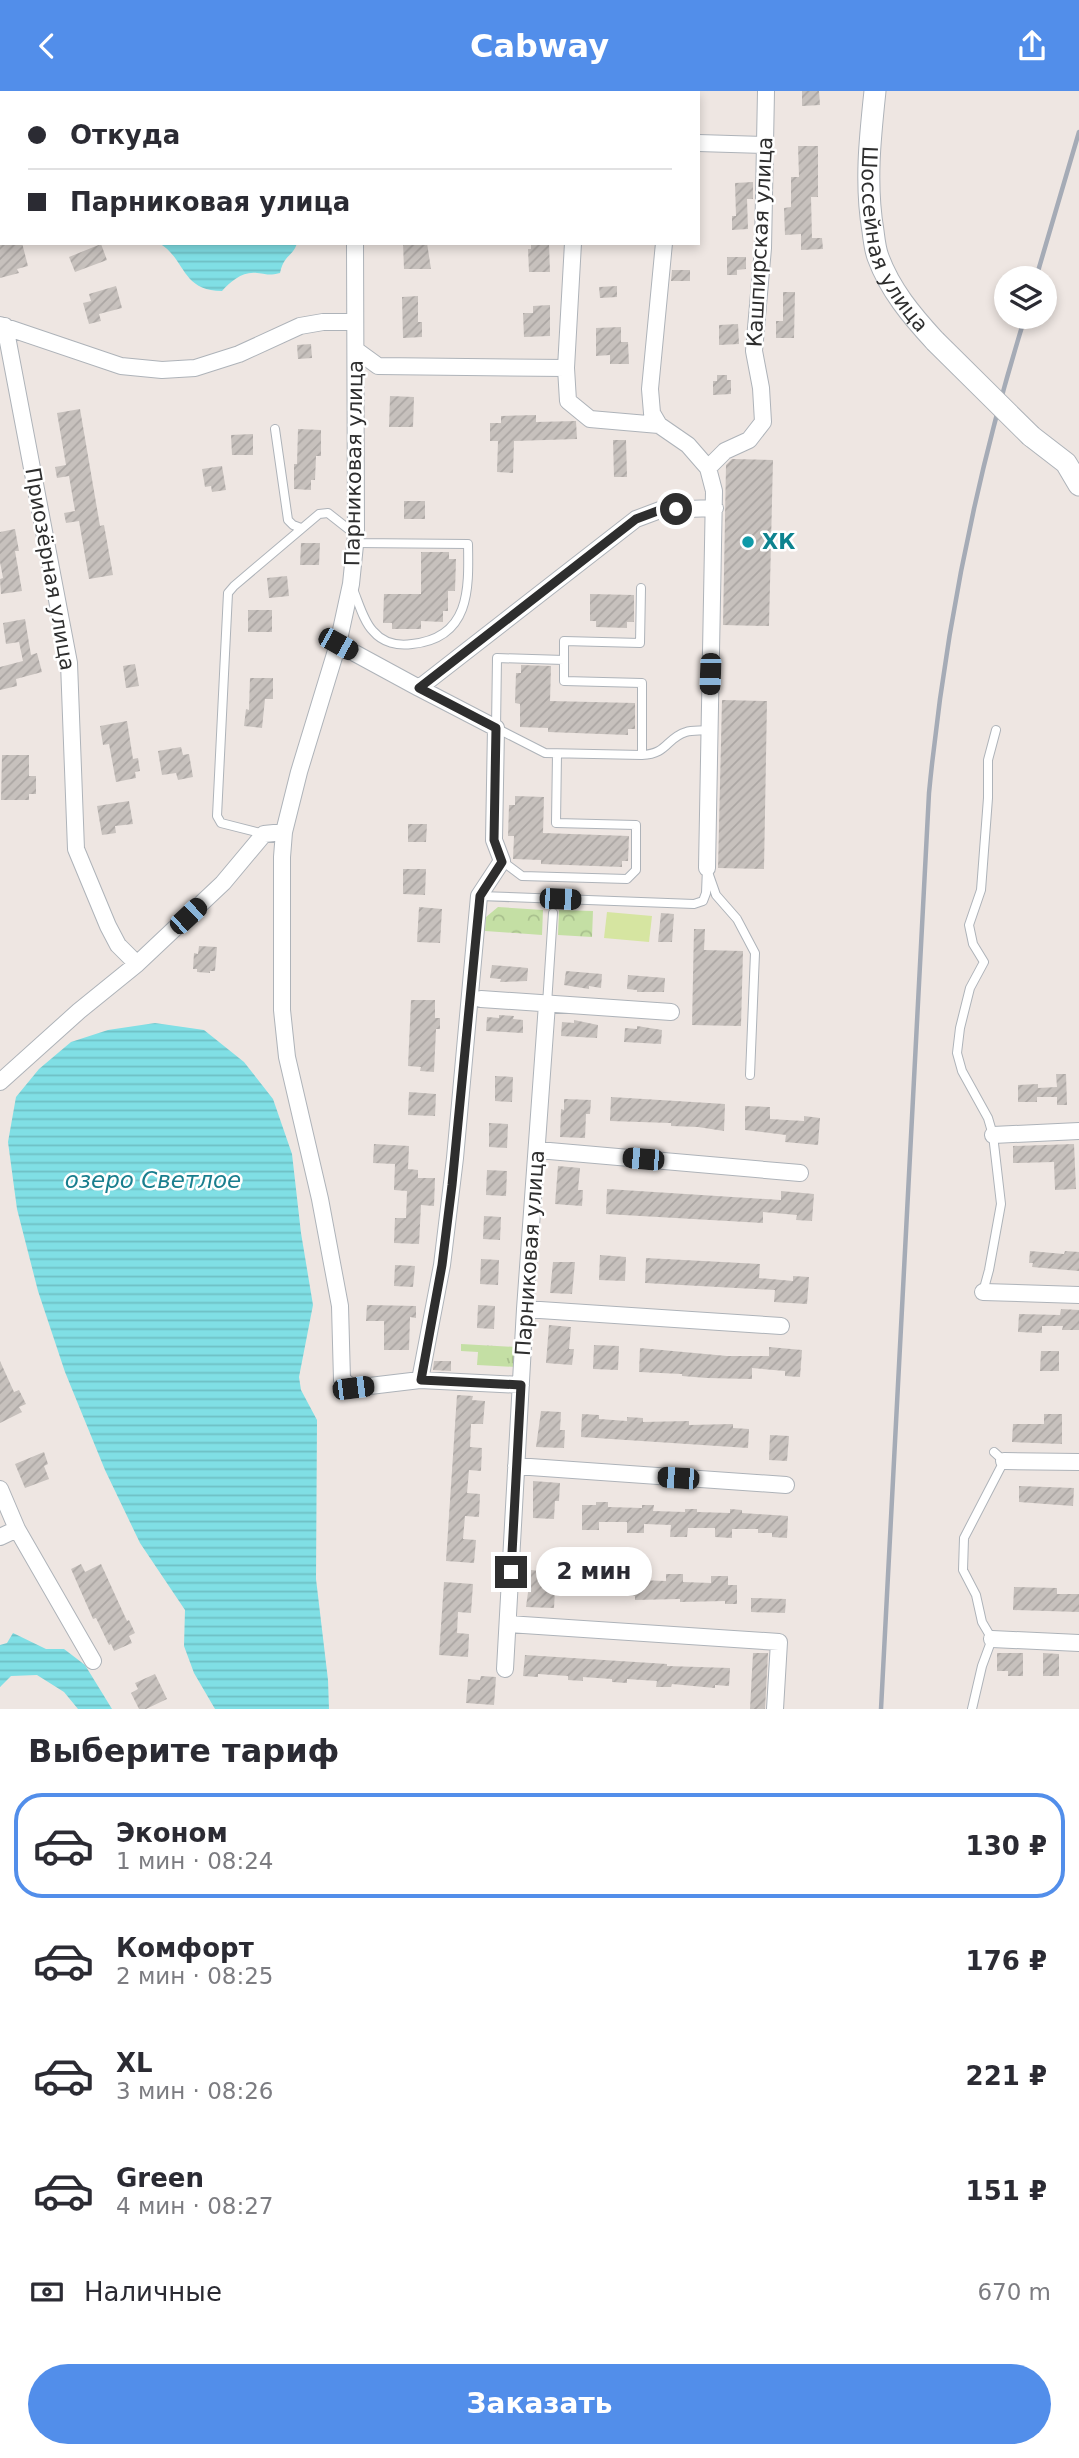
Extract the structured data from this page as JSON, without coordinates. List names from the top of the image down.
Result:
{
  "streets": {
    "main road": ["Шоссейная улица"],
    "street": ["Кашпирская улица", "Парниковая улица", "Приозёрная улица"]
  },
  "water": ["озеро Светлое"],
  "places": ["ХК"],
  "page": {
    "header": "Cabway",
    "banner": ["Откуда", "Парниковая улица"],
    "bubble": "2 мин",
    "heading": "Выберите тариф",
    "list": [
      {
        "name": "Эконом",
        "note": "1 мин · 08:24",
        "value": "130 ₽"
      },
      {
        "name": "Комфорт",
        "note": "2 мин · 08:25",
        "value": "176 ₽"
      },
      {
        "name": "XL",
        "note": "3 мин · 08:26",
        "value": "221 ₽"
      },
      {
        "name": "Green",
        "note": "4 мин · 08:27",
        "value": "151 ₽"
      }
    ],
    "pay": ["Наличные", "670 m"],
    "buttons": "Заказать"
  }
}
